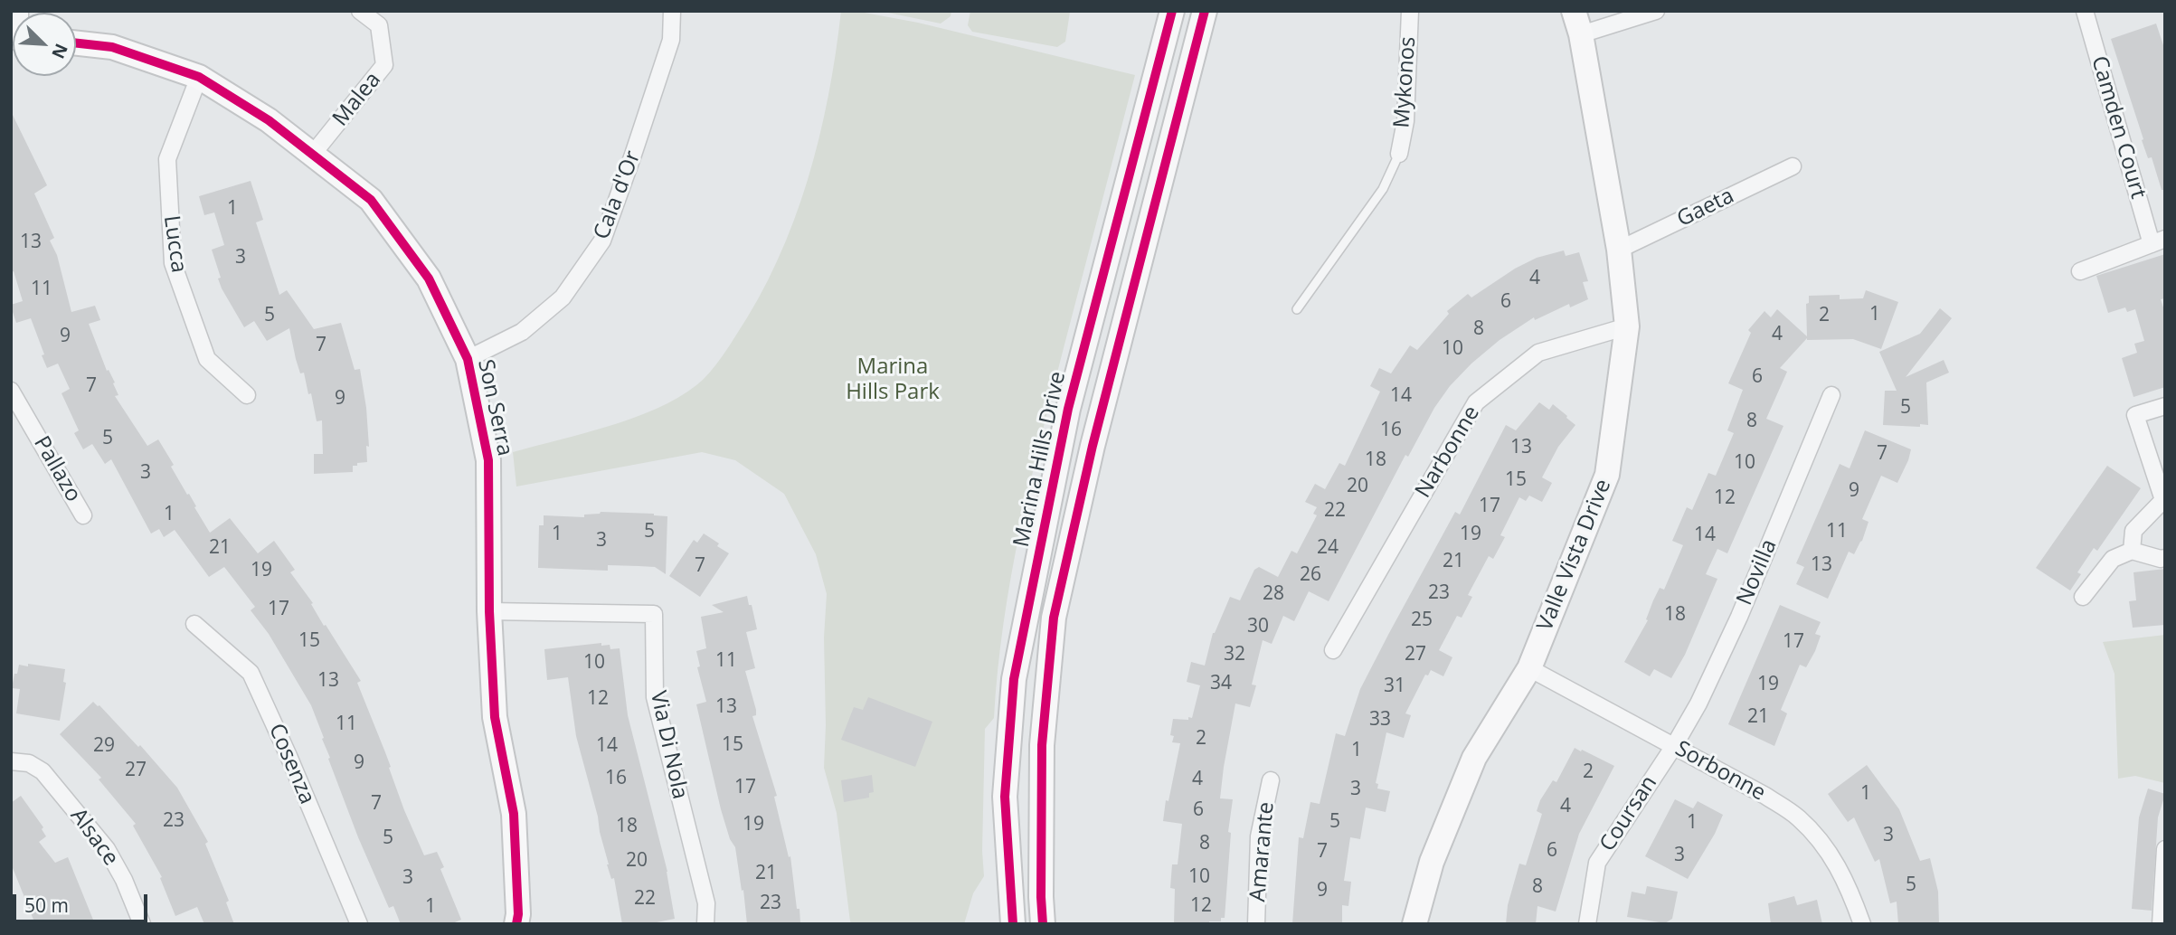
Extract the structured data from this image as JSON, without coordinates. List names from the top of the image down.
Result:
{
  "streets": {
    "street": [
      "Mykonos",
      "Malea",
      "Camden Court",
      "Cala d'Or",
      "Gaeta",
      "Lucca",
      "Son Serra",
      "Narbonne",
      "Marina Hills Drive",
      "Pallazo",
      "Valle Vista Drive",
      "Novilla",
      "Via Di Nola",
      "Cosenza",
      "Sorbonne",
      "Coursan",
      "Alsace",
      "Amarante"
    ]
  },
  "crossings": [
    ["Malea", "Son Serra"],
    ["Cala d'Or", "Son Serra"],
    ["Gaeta", "Valle Vista Drive"],
    ["Lucca", "Son Serra"],
    ["Son Serra", "Via Di Nola"],
    ["Narbonne", "Valle Vista Drive"],
    ["Valle Vista Drive", "Sorbonne"],
    ["Novilla", "Sorbonne"],
    ["Novilla", "Coursan"],
    ["Sorbonne", "Coursan"]
  ],
  "parks": ["Marina Hills Park"],
  "house_numbers": [
    "1",
    "13",
    "3",
    "4",
    "11",
    "6",
    "1",
    "5",
    "2",
    "8",
    "4",
    "9",
    "7",
    "10",
    "6",
    "7",
    "14",
    "9",
    "5",
    "8",
    "16",
    "5",
    "13",
    "7",
    "18",
    "10",
    "3",
    "15",
    "20",
    "9",
    "12",
    "17",
    "22",
    "1",
    "5",
    "11",
    "1",
    "19",
    "14",
    "3",
    "21",
    "24",
    "21",
    "13",
    "7",
    "19",
    "26",
    "23",
    "28",
    "17",
    "18",
    "25",
    "30",
    "15",
    "17",
    "32",
    "27",
    "11",
    "10",
    "13",
    "34",
    "19",
    "31",
    "12",
    "13",
    "21",
    "33",
    "11",
    "2",
    "15",
    "29",
    "14",
    "1",
    "9",
    "27",
    "2",
    "16",
    "4",
    "17",
    "3",
    "1",
    "7",
    "4",
    "6",
    "23",
    "5",
    "1",
    "19",
    "18",
    "3",
    "5",
    "8",
    "6",
    "7",
    "3",
    "20",
    "21",
    "10",
    "3",
    "5",
    "8",
    "9",
    "22",
    "23",
    "12",
    "1"
  ],
  "scale_bar": "50 m",
  "north": "bottom right"
}
